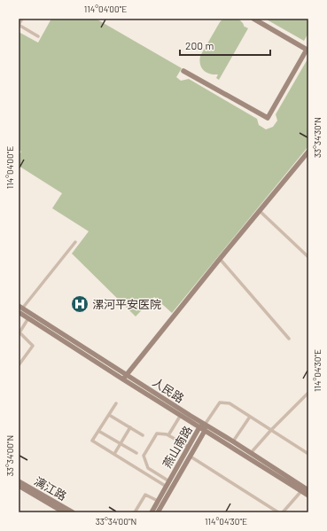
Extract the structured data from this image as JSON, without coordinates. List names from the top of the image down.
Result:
{
  "streets": {
    "main road": ["人民路", "燕山南路", "漓江路"]
  },
  "crossings": [
    ["人民路", "燕山南路"]
  ],
  "places": {
    "hospital": ["漯河平安医院"]
  },
  "scale_bar": "200 m",
  "coordinates": [
    "114°04'00\"E",
    "33°34'30\"N",
    "114°04'30\"E",
    "33°34'00\"N"
  ]
}
